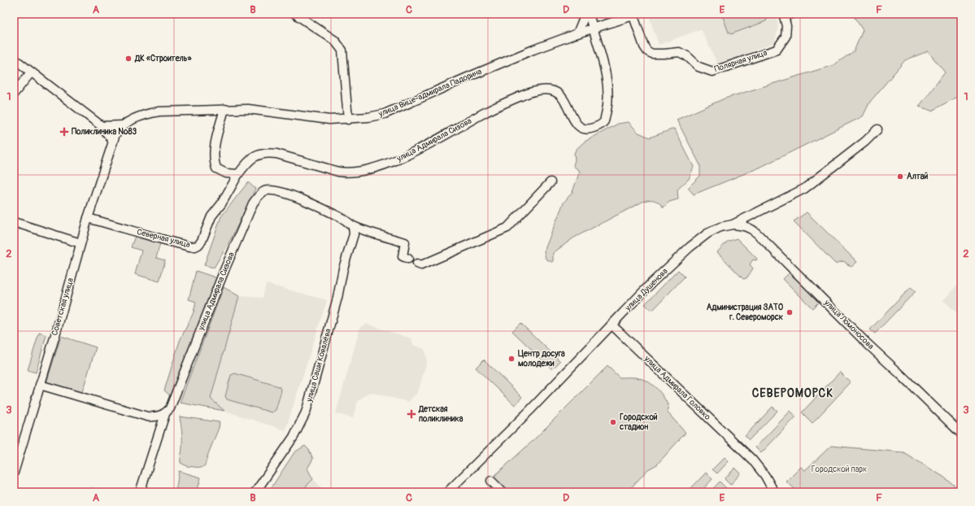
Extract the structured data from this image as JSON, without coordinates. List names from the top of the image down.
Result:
{
  "streets": {
    "street": [
      "Полярная улица",
      "улица Вице-адмирала Падорина",
      "улица Адмирала Сизова",
      "Северная улица",
      "улица Душенова",
      "Советская улица",
      "улица Ломоносова",
      "улица Саши Ковалёва",
      "улица Адмирала Головко"
    ]
  },
  "crossings": [
    ["Полярная улица", "улица Вице-адмирала Падорина"],
    ["Полярная улица", "улица Адмирала Сизова"],
    ["улица Вице-адмирала Падорина", "Советская улица"],
    ["улица Адмирала Сизова", "Северная улица"],
    ["улица Адмирала Сизова", "улица Саши Ковалёва"],
    ["Северная улица", "Советская улица"],
    ["улица Душенова", "улица Ломоносова"],
    ["улица Душенова", "улица Адмирала Головко"]
  ],
  "districts": ["СЕВЕРОМОРСК"],
  "parks": ["Городской парк"],
  "places": {
    "other": [
      "ДК «Строитель»",
      "Алтай",
      "Администрация ЗАТО г. Североморск",
      "Центр досуга молодежи",
      "Городской стадион"
    ],
    "health": ["Поликлиника №83", "Детская поликлиника"]
  },
  "grid": {
    "columns": [
      "A",
      "B",
      "C",
      "D",
      "E",
      "F"
    ],
    "rows": ["1", "2", "3"]
  }
}
